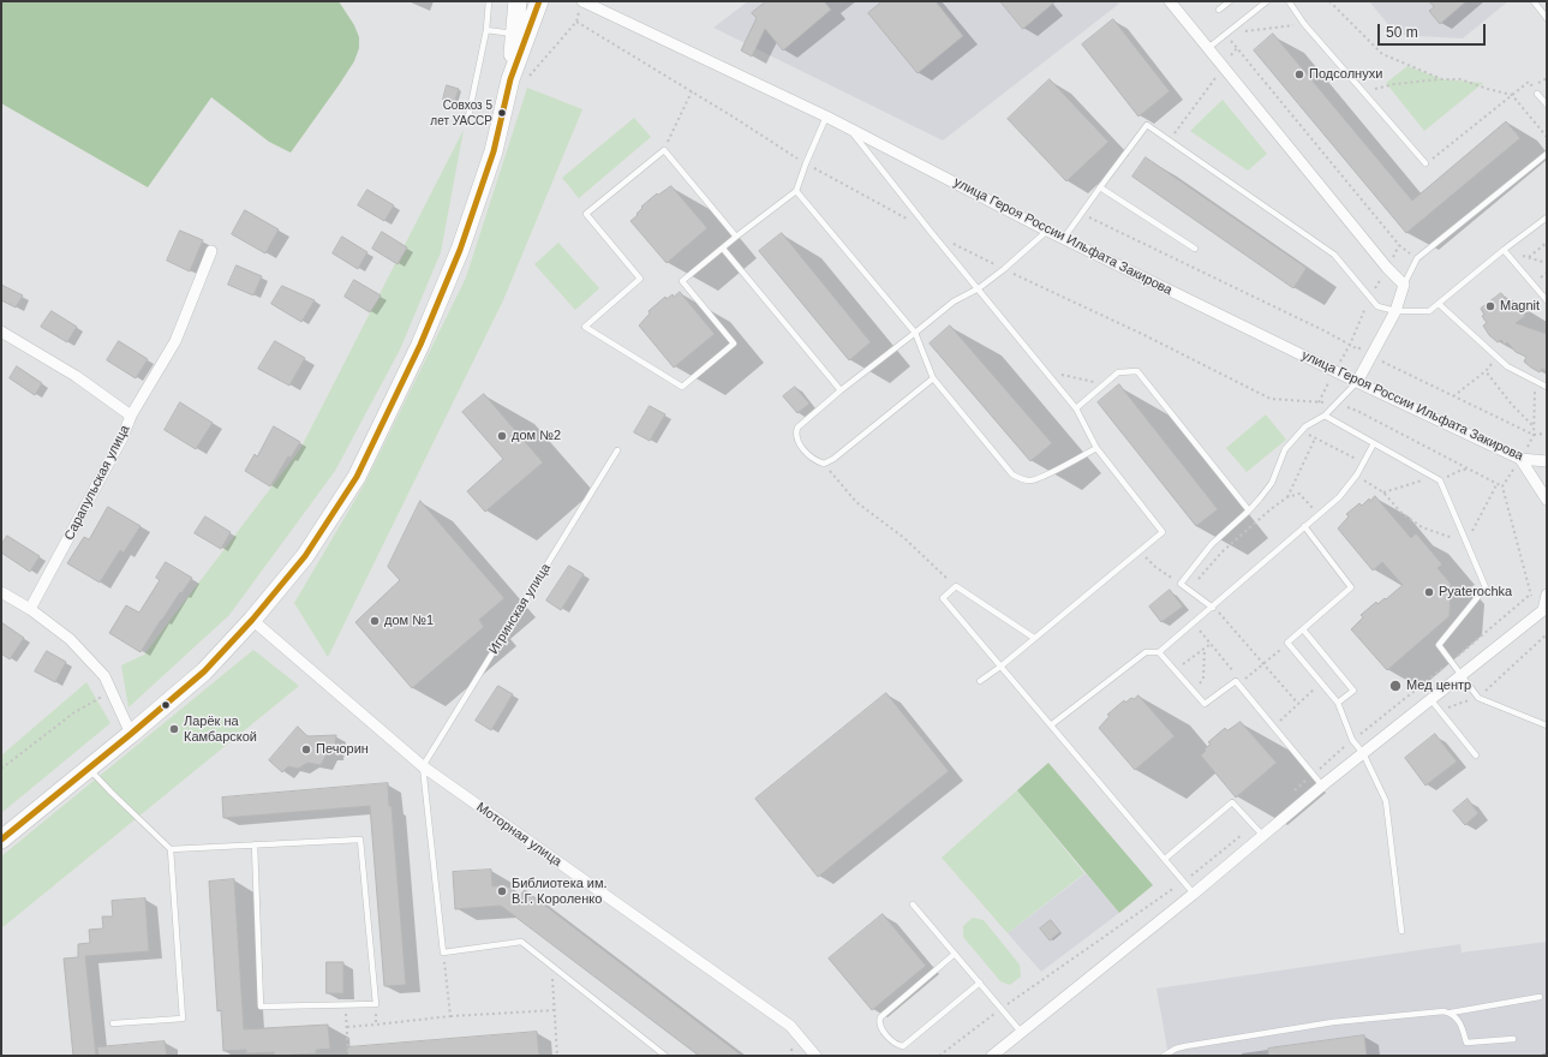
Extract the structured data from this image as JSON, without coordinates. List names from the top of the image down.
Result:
{
  "streets": {
    "street": ["улица Героя России Ильфата Закирова", "Сарапульская улица", "Моторная улица"],
    "lane": ["Игринская улица"]
  },
  "crossings": [
    ["Игринская улица", "Моторная улица"]
  ],
  "places": [
    "Подсолнухи",
    "Совхоз 5 лет УАССР",
    "Magnit",
    "дом №2",
    "Pyaterochka",
    "дом №1",
    "Мед центр",
    "Ларёк на Камбарской",
    "Печорин",
    "Библиотека им. В.Г. Короленко"
  ],
  "scale_bar": "50 m"
}
